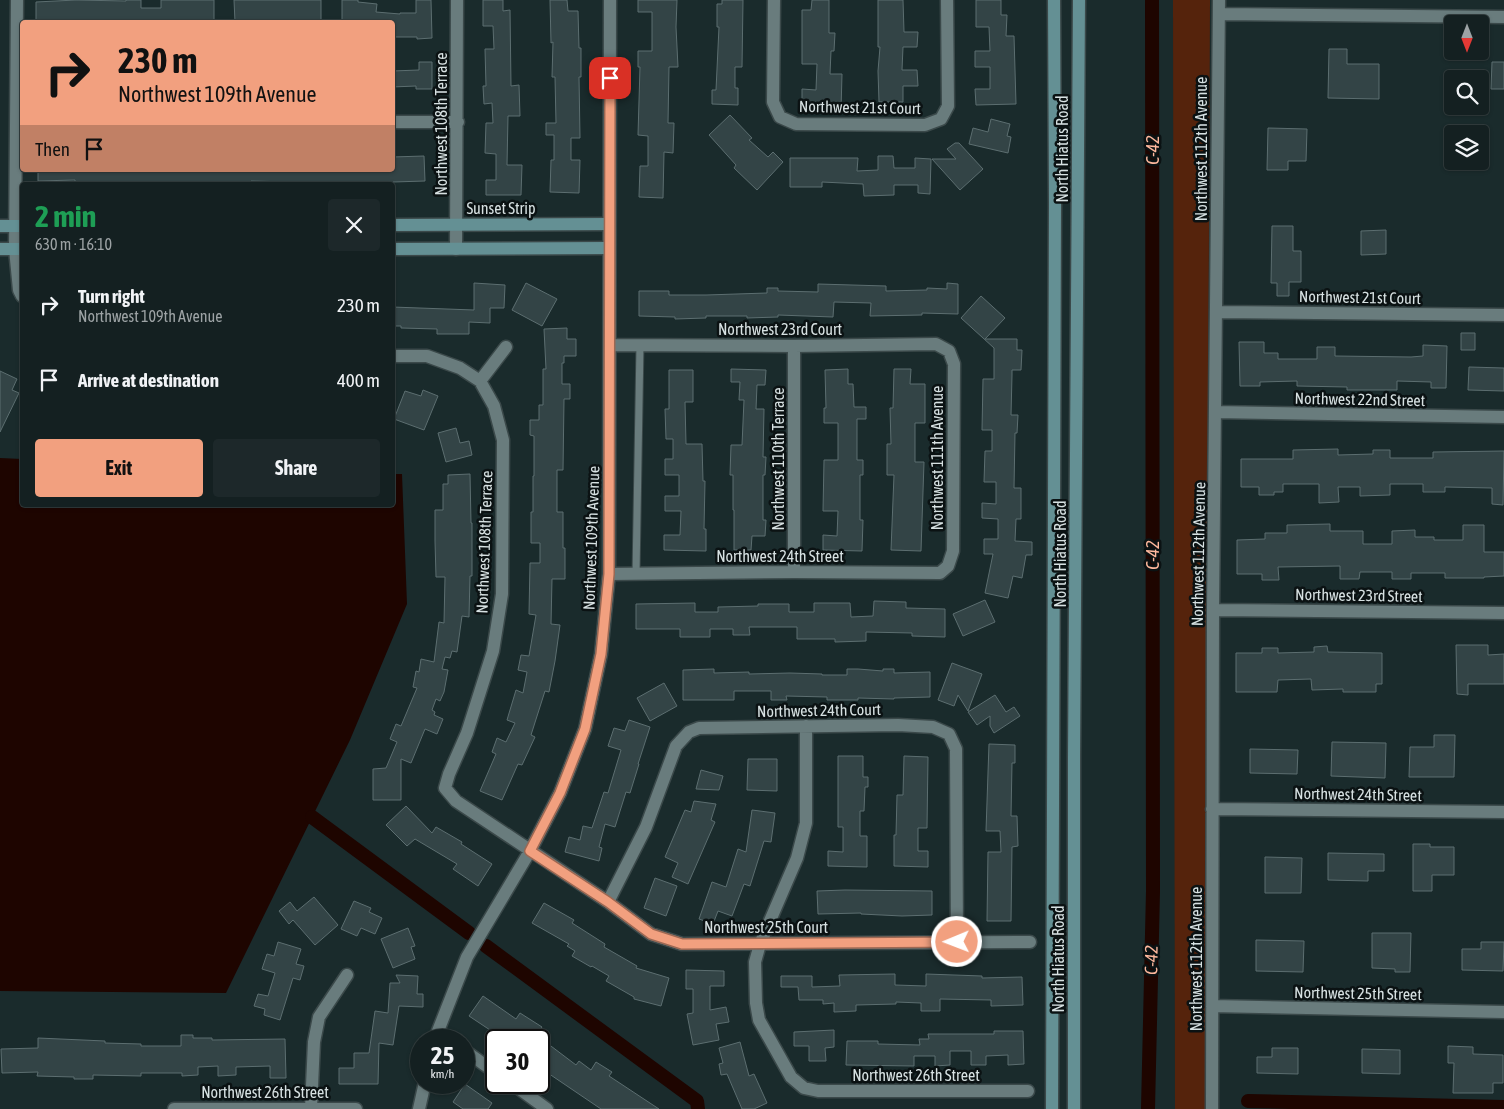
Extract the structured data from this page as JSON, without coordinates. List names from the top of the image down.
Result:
{
  "streets": {
    "main road": ["North Hiatus Road", "Sunset Strip"],
    "street": [
      "Northwest 21st Court",
      "Northwest 108th Terrace",
      "Northwest 112th Avenue",
      "Northwest 23rd Court",
      "Northwest 22nd Street",
      "Northwest 111th Avenue",
      "Northwest 110th Terrace",
      "Northwest 109th Avenue",
      "Northwest 24th Street",
      "Northwest 23rd Street",
      "Northwest 24th Court",
      "Northwest 25th Court",
      "Northwest 25th Street",
      "Northwest 26th Street"
    ]
  },
  "crossings": [
    ["Northwest 21st Court", "Northwest 112th Avenue"],
    ["Northwest 108th Terrace", "Sunset Strip"],
    ["Northwest 108th Terrace", "Northwest 25th Court"],
    ["Northwest 112th Avenue", "Northwest 22nd Street"],
    ["Northwest 112th Avenue", "Northwest 24th Street"],
    ["Northwest 112th Avenue", "Northwest 23rd Street"],
    ["Northwest 112th Avenue", "Northwest 25th Street"],
    ["Sunset Strip", "Northwest 109th Avenue"],
    ["Northwest 23rd Court", "Northwest 111th Avenue"],
    ["Northwest 23rd Court", "Northwest 110th Terrace"],
    ["Northwest 23rd Court", "Northwest 109th Avenue"],
    ["Northwest 111th Avenue", "Northwest 24th Street"],
    ["Northwest 110th Terrace", "Northwest 24th Street"],
    ["Northwest 109th Avenue", "Northwest 24th Street"],
    ["Northwest 109th Avenue", "Northwest 25th Court"],
    ["Northwest 24th Court", "Northwest 25th Court"],
    ["Northwest 25th Court", "Northwest 26th Street"]
  ],
  "water": ["C-42"],
  "north": "bottom",
  "page": {
    "turn": ["230 m", "Northwest 109th Avenue"],
    "then": "Then",
    "heading": ["2 min", "630 m · 16:10"],
    "list": [
      {
        "name": "Turn right",
        "note": "Northwest 109th Avenue",
        "value": "230 m"
      },
      {
        "name": "Arrive at destination",
        "value": "400 m"
      }
    ],
    "buttons": ["Exit", "Share"],
    "speed": "25 km/h",
    "limit": "30"
  }
}
